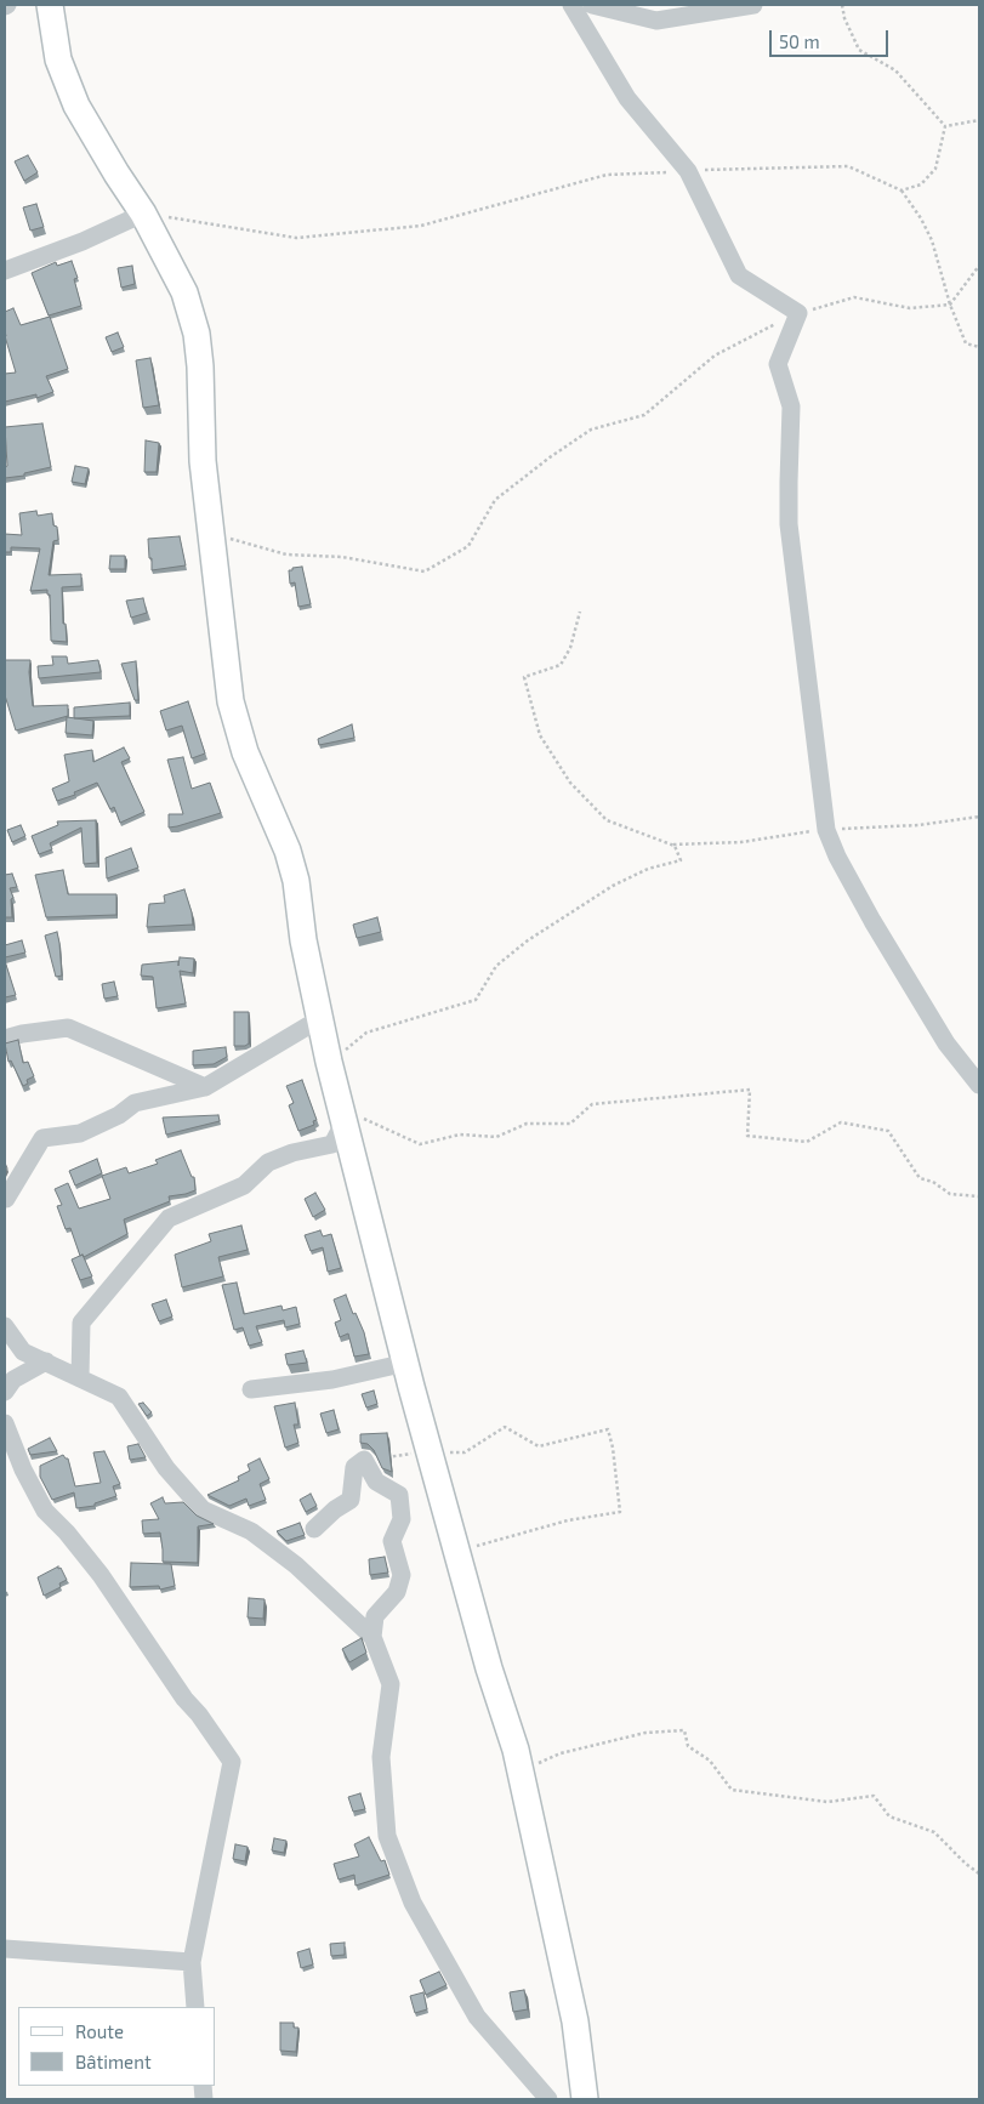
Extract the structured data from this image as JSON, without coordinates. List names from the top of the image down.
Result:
{
  "legend": ["Route", "Bâtiment"],
  "scale_bar": "50 m"
}
